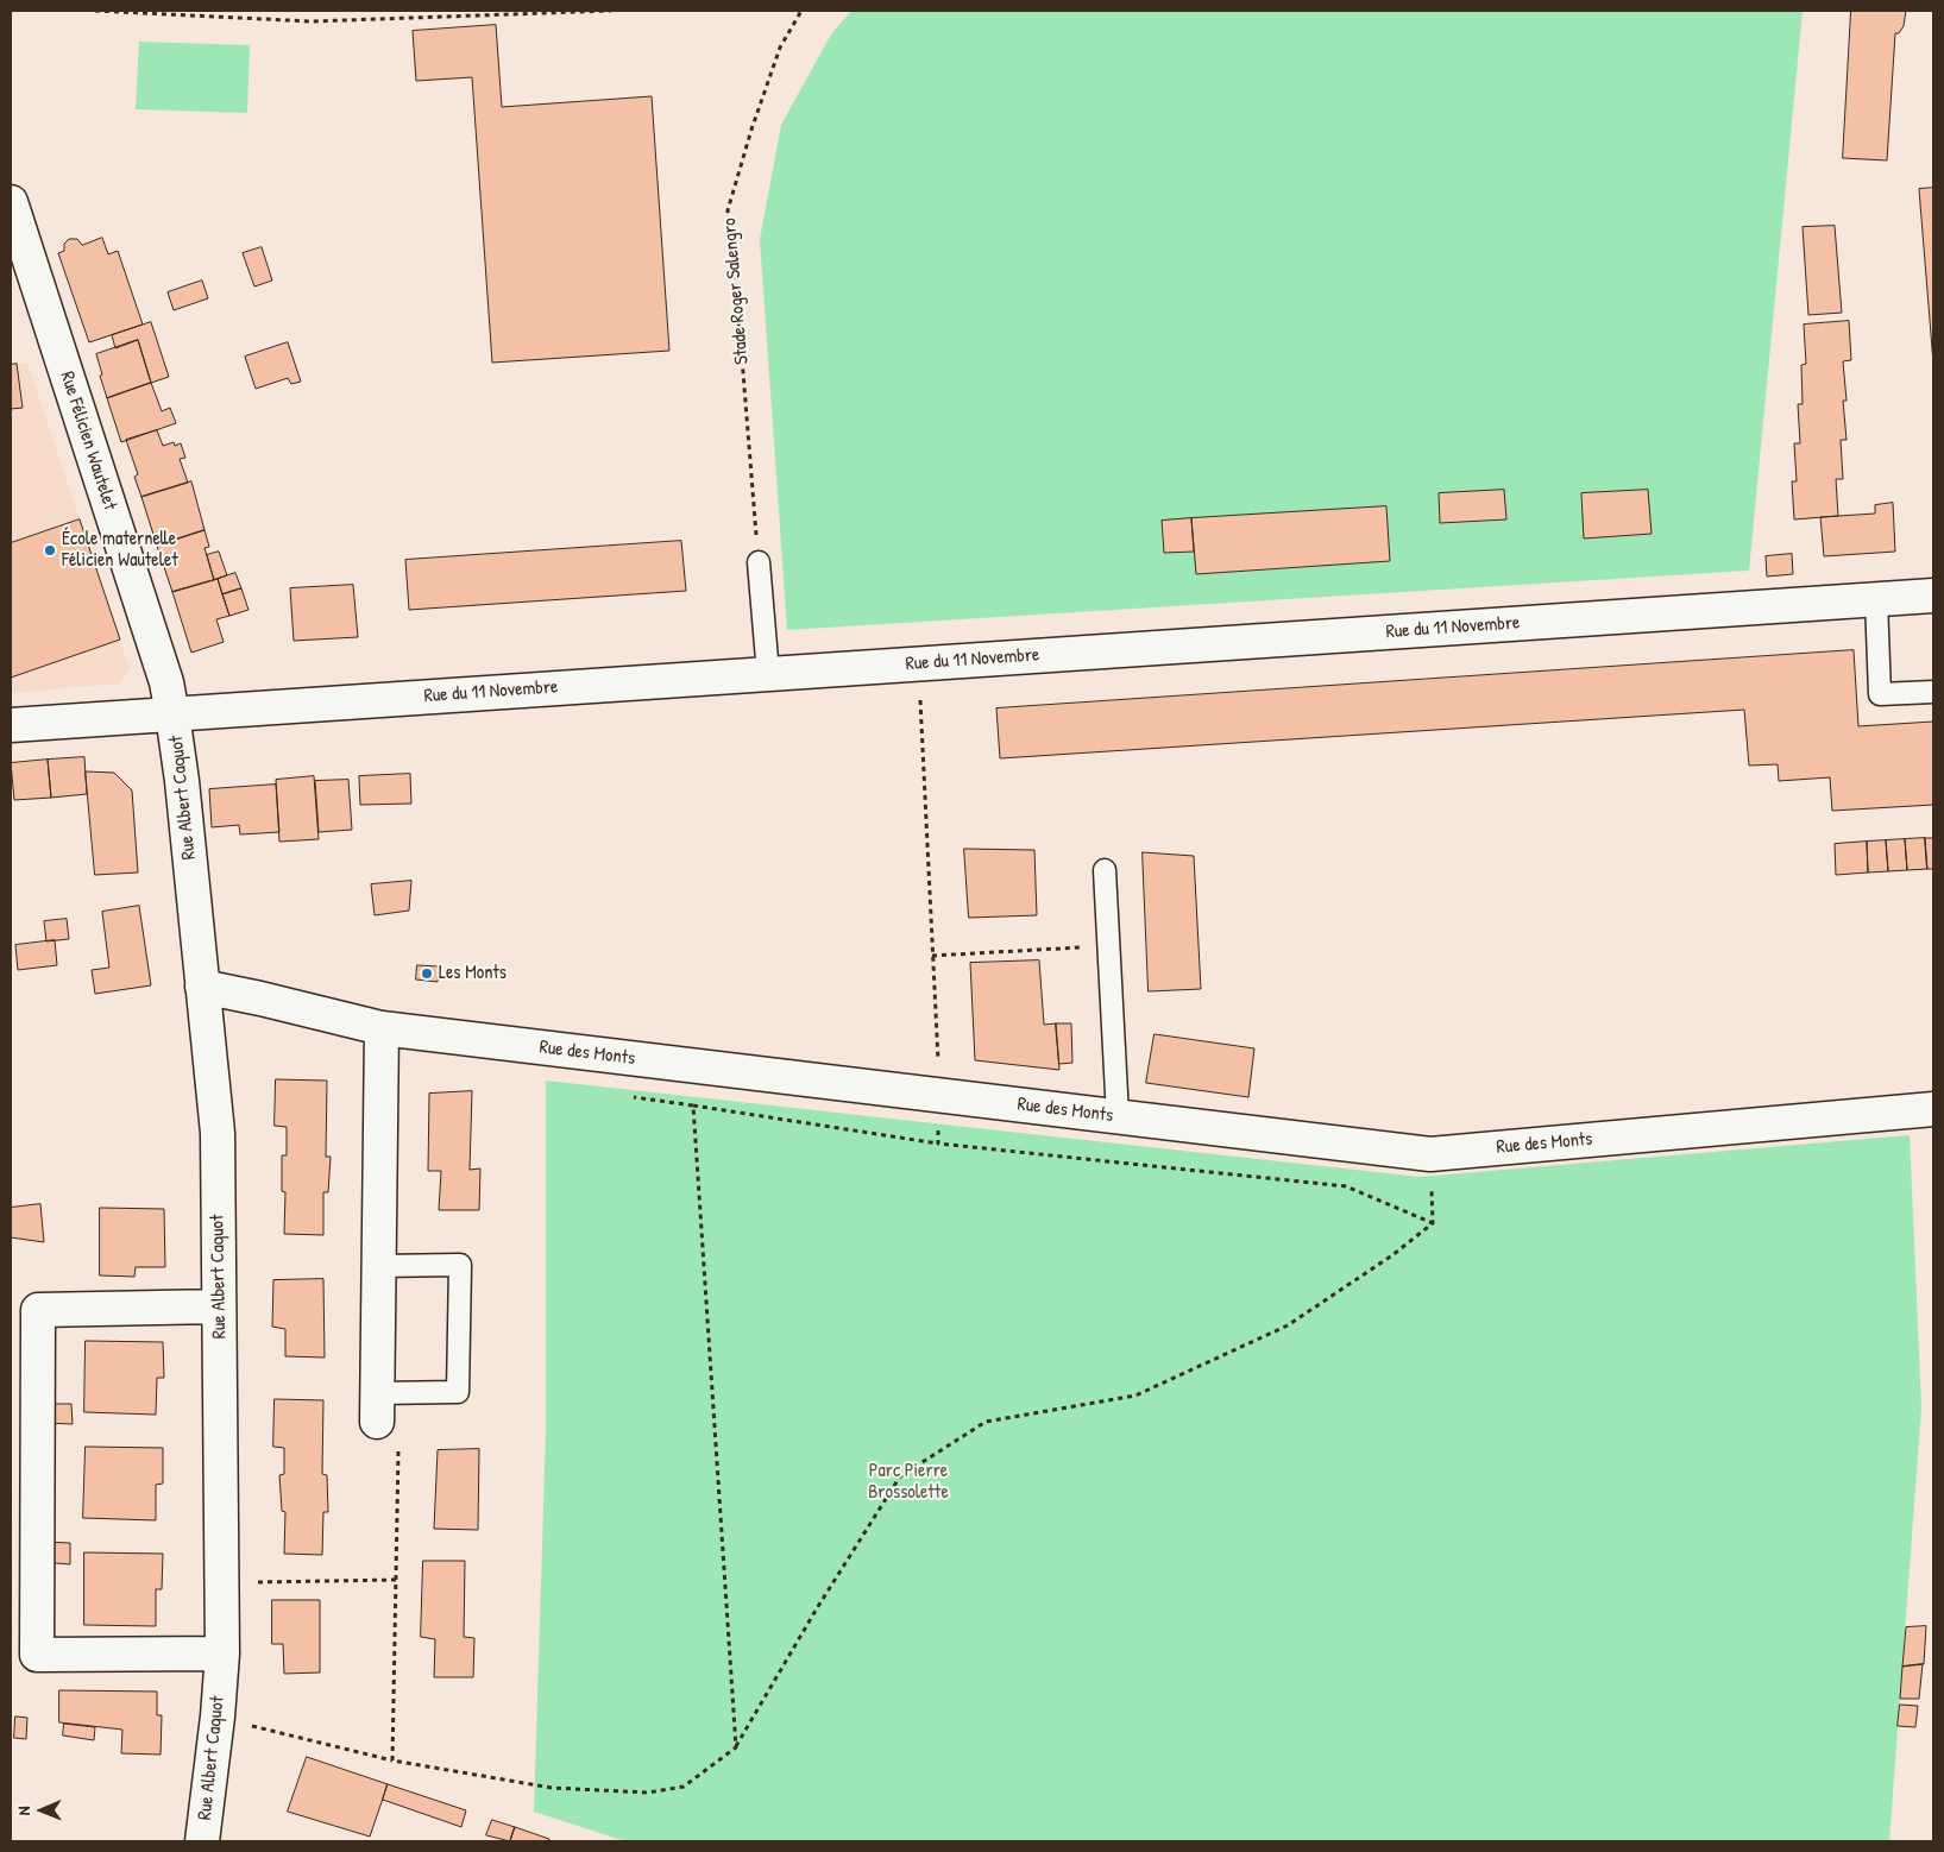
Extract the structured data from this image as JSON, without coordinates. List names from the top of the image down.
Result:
{
  "streets": {
    "street": [
      "Rue Félicien Wautelet",
      "Rue du 11 Novembre",
      "Rue Albert Caquot",
      "Rue des Monts"
    ],
    "path": ["Stade Roger Salengro"]
  },
  "crossings": [
    ["Rue Félicien Wautelet", "Rue du 11 Novembre"],
    ["Rue Félicien Wautelet", "Rue Albert Caquot"],
    ["Rue du 11 Novembre", "Rue Albert Caquot"],
    ["Rue Albert Caquot", "Rue des Monts"]
  ],
  "parks": ["Parc Pierre Brossolette"],
  "places": ["École maternelle Félicien Wautelet", "Les Monts"],
  "north": "left"
}
